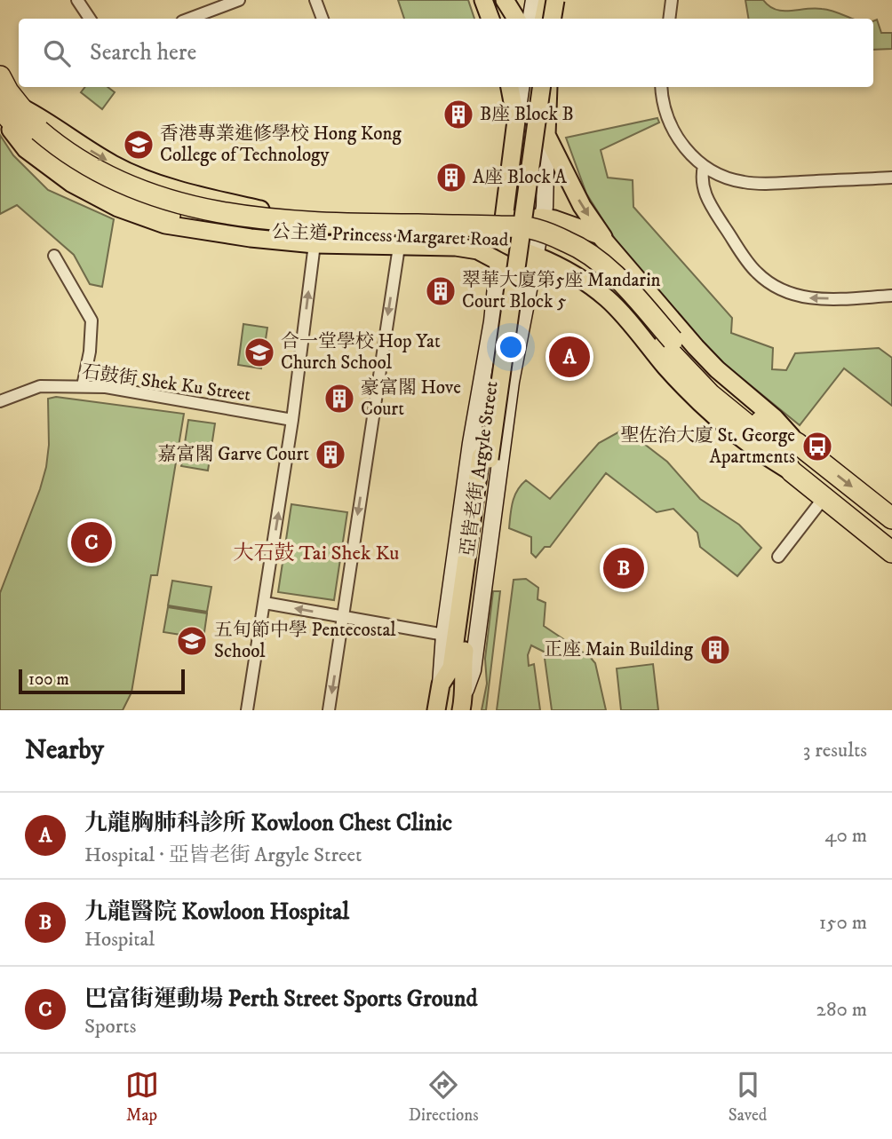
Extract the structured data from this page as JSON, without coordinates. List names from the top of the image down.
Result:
{
  "streets": {
    "highway": ["公主道 Princess Margaret Road"],
    "main road": ["亞皆老街 Argyle Street"],
    "street": ["石鼓街 Shek Ku Street"]
  },
  "crossings": [
    ["公主道 Princess Margaret Road", "亞皆老街 Argyle Street"]
  ],
  "districts": ["大石鼓 Tai Shek Ku"],
  "places": {
    "building": [
      "B座 Block B",
      "A座 Block A",
      "翠華大廈第5座 Mandarin Court Block 5",
      "豪富閣 Hove Court",
      "嘉富閣 Garve Court",
      "正座 Main Building"
    ],
    "school or university": ["香港專業進修學校 Hong Kong College of Technology", "合一堂學校 Hop Yat Church School", "五旬節中學 Pentecostal School"],
    "bus stop": ["聖佐治大廈 St. George Apartments"]
  },
  "scale_bar": "100 m",
  "page": {
    "search": "Search here",
    "pins": ["A", "C", "B"],
    "scale": "100 m",
    "heading": ["Nearby", "3 results"],
    "list": [
      {
        "mark": "A",
        "name": "九龍胸肺科診所 Kowloon Chest Clinic",
        "note": "Hospital · 亞皆老街 Argyle Street",
        "value": "40 m"
      },
      {
        "mark": "B",
        "name": "九龍醫院 Kowloon Hospital",
        "note": "Hospital",
        "value": "150 m"
      },
      {
        "mark": "C",
        "name": "巴富街運動場 Perth Street Sports Ground",
        "note": "Sports",
        "value": "280 m"
      }
    ],
    "nav": ["Map", "Directions", "Saved"]
  }
}
